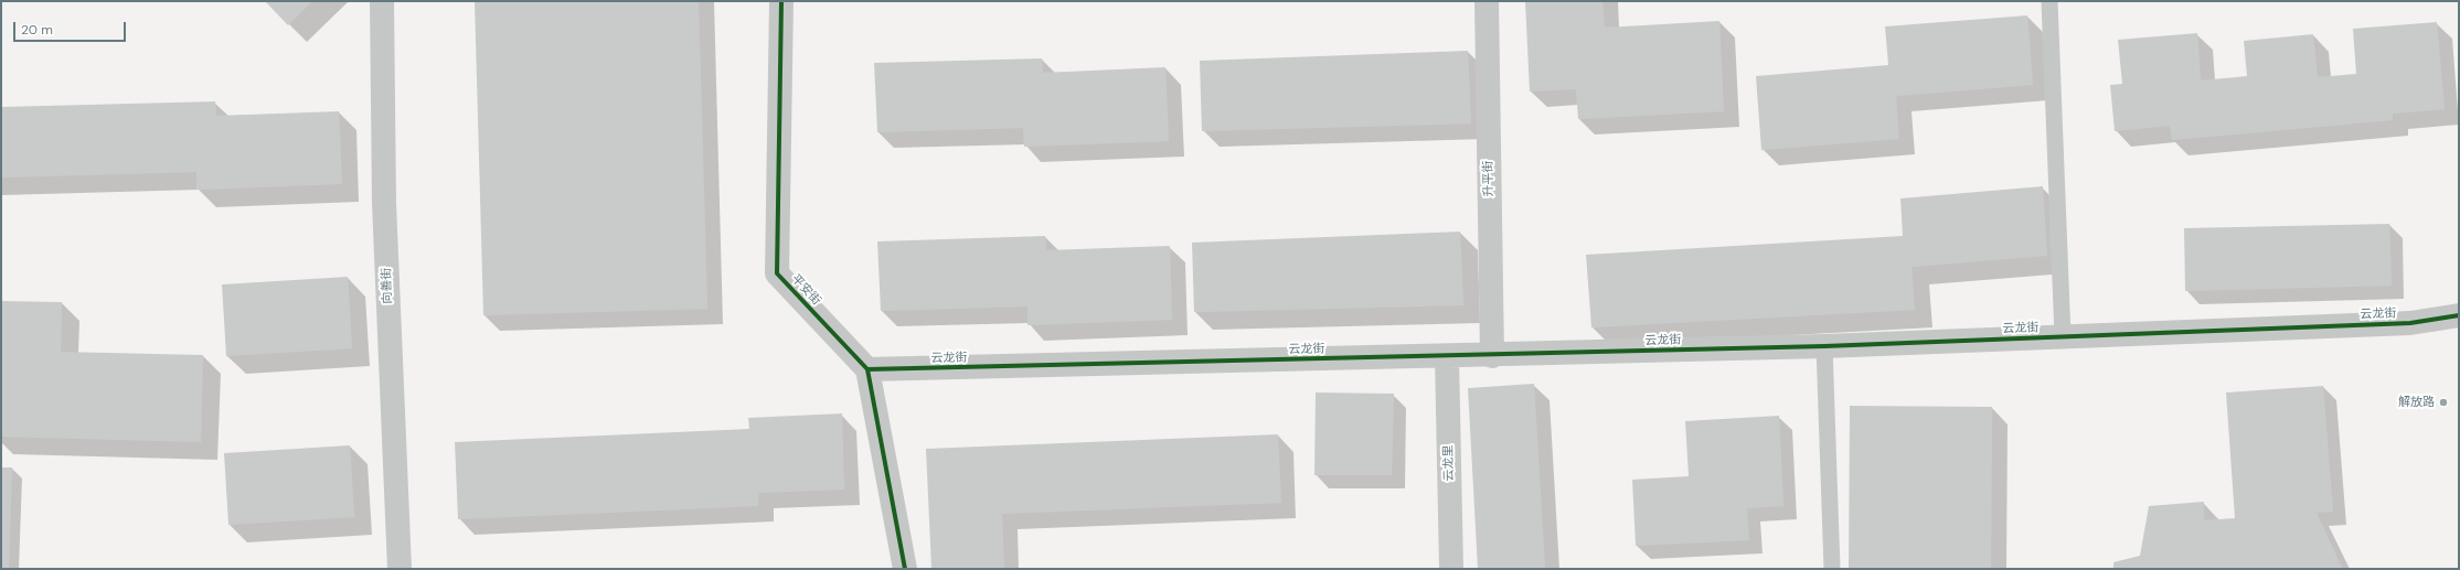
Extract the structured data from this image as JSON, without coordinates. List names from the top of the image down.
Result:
{
  "streets": {
    "street": [
      "升平街",
      "向善街",
      "平安街",
      "云龙街",
      "云龙里"
    ]
  },
  "crossings": [
    ["升平街", "云龙街"],
    ["平安街", "云龙街"],
    ["云龙街", "云龙里"]
  ],
  "places": ["解放路"],
  "scale_bar": "20 m"
}
